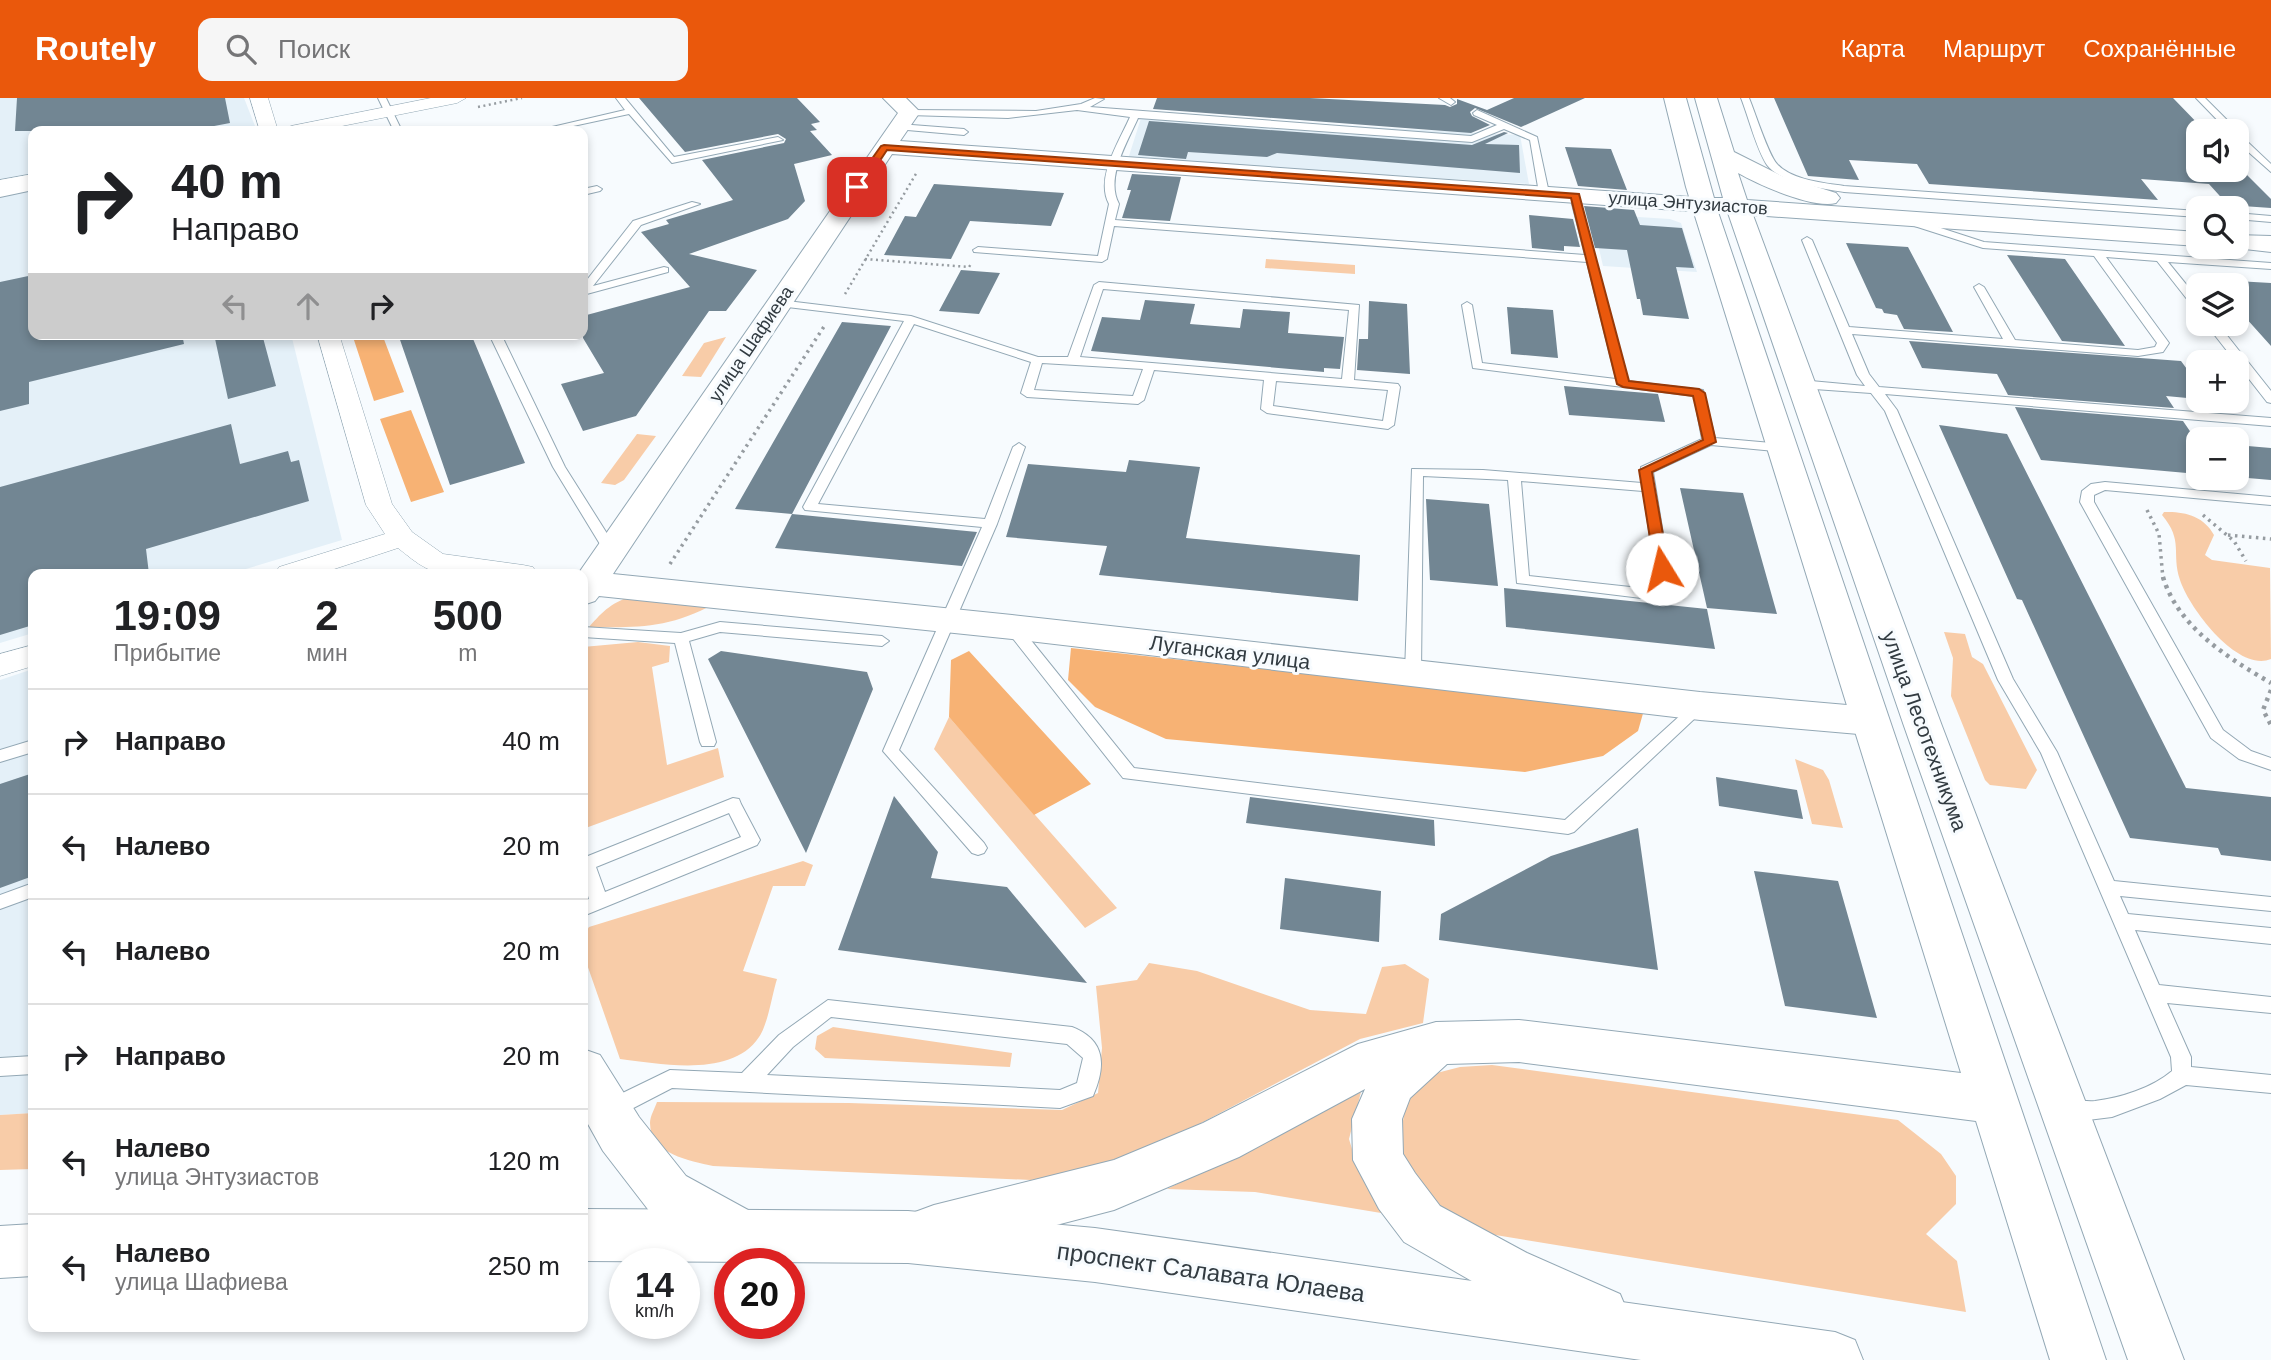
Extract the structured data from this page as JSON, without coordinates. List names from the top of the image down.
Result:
{
  "streets": {
    "main road": [
      "улица Энтузиастов",
      "улица Шафиева",
      "Луганская улица",
      "улица Лесотехникума",
      "проспект Салавата Юлаева"
    ]
  },
  "crossings": [
    ["улица Энтузиастов", "улица Шафиева"],
    ["улица Энтузиастов", "улица Лесотехникума"],
    ["Луганская улица", "улица Лесотехникума"]
  ],
  "page": {
    "header": "Routely",
    "search": "Поиск",
    "nav": ["Карта", "Маршрут", "Сохранённые"],
    "map_buttons": ["+", "−"],
    "turn": ["40 m", "Направо"],
    "eta": [
      "19:09",
      "Прибытие",
      "2",
      "мин",
      "500",
      "m"
    ],
    "list": [
      {
        "name": "Направо",
        "value": "40 m"
      },
      {
        "name": "Налево",
        "value": "20 m"
      },
      {
        "name": "Налево",
        "value": "20 m"
      },
      {
        "name": "Направо",
        "value": "20 m"
      },
      {
        "name": "Налево",
        "note": "улица Энтузиастов",
        "value": "120 m"
      },
      {
        "name": "Налево",
        "note": "улица Шафиева",
        "value": "250 m"
      }
    ],
    "speed": "14 km/h",
    "limit": "20"
  }
}
